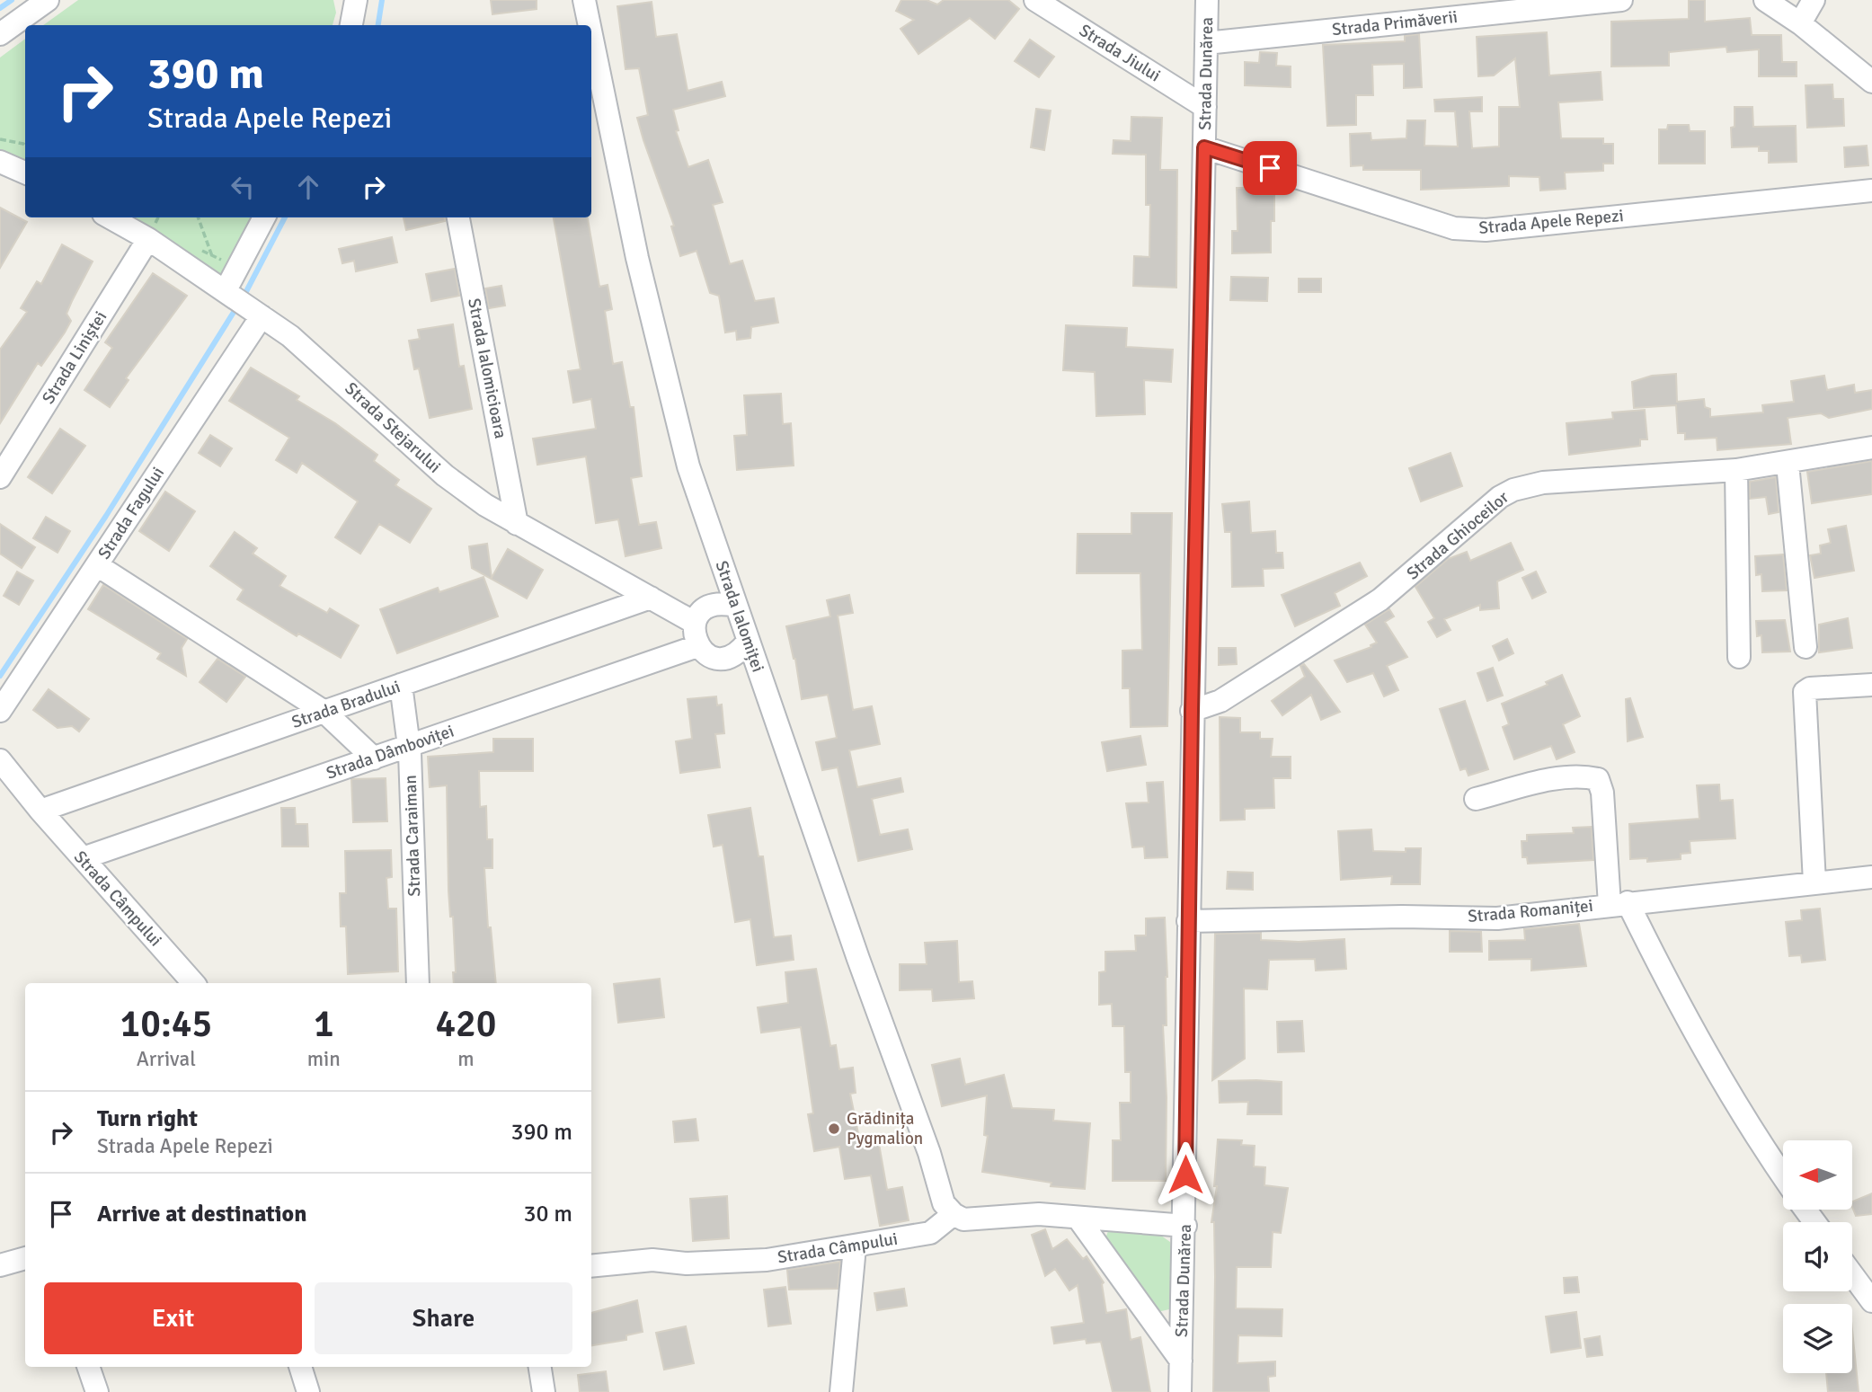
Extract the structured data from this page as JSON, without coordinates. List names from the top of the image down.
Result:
{
  "streets": {
    "street": [
      "Strada Primăverii",
      "Strada Jiului",
      "Strada Dunărea",
      "Strada Apele Repezi",
      "Strada Liniștei",
      "Strada Ialomicioara",
      "Strada Stejarului",
      "Strada Fagului",
      "Strada Ghioceilor",
      "Strada Ialomiței",
      "Strada Bradului",
      "Strada Dâmboviței",
      "Strada Caraiman",
      "Strada Câmpului",
      "Strada Romaniței"
    ]
  },
  "crossings": [
    ["Strada Primăverii", "Strada Dunărea"],
    ["Strada Jiului", "Strada Dunărea"],
    ["Strada Dunărea", "Strada Apele Repezi"],
    ["Strada Dunărea", "Strada Ghioceilor"],
    ["Strada Dunărea", "Strada Romaniței"],
    ["Strada Liniștei", "Strada Stejarului"],
    ["Strada Ialomicioara", "Strada Stejarului"],
    ["Strada Stejarului", "Strada Fagului"],
    ["Strada Stejarului", "Strada Ialomiței"],
    ["Strada Stejarului", "Strada Bradului"],
    ["Strada Stejarului", "Strada Dâmboviței"],
    ["Strada Ialomiței", "Strada Dâmboviței"],
    ["Strada Ialomiței", "Strada Câmpului"],
    ["Strada Bradului", "Strada Caraiman"],
    ["Strada Bradului", "Strada Câmpului"],
    ["Strada Dâmboviței", "Strada Caraiman"],
    ["Strada Dâmboviței", "Strada Câmpului"]
  ],
  "places": ["Grădinița Pygmalion"],
  "north": "left",
  "page": {
    "turn": ["390 m", "Strada Apele Repezi"],
    "eta": [
      "10:45",
      "Arrival",
      "1",
      "min",
      "420",
      "m"
    ],
    "list": [
      {
        "name": "Turn right",
        "note": "Strada Apele Repezi",
        "value": "390 m"
      },
      {
        "name": "Arrive at destination",
        "value": "30 m"
      }
    ],
    "buttons": ["Exit", "Share"]
  }
}
